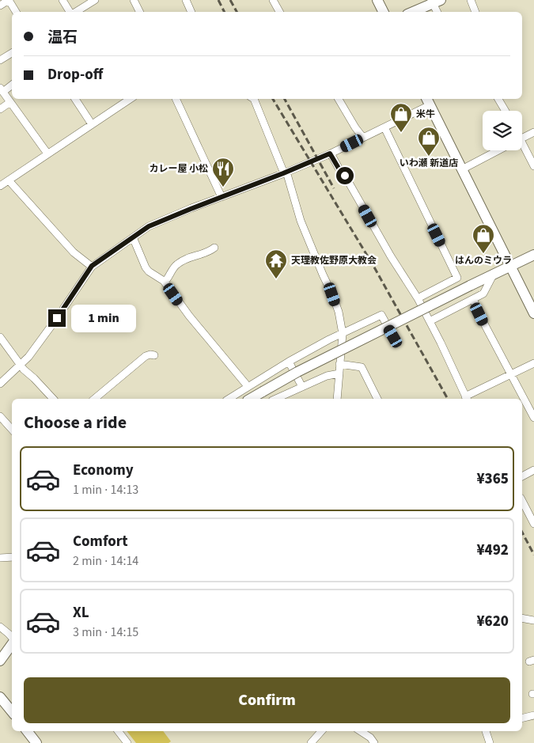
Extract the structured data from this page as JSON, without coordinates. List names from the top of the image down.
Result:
{
  "places": {
    "shop": ["米牛", "いわ瀬 新道店", "はんのミウラ"],
    "restaurant": ["カレー屋 小松"],
    "temple": ["天理教佐野原大教会"]
  },
  "page": {
    "banner": ["温石", "Drop-off"],
    "bubble": "1 min",
    "heading": "Choose a ride",
    "list": [
      {
        "name": "Economy",
        "note": "1 min · 14:13",
        "value": "¥365"
      },
      {
        "name": "Comfort",
        "note": "2 min · 14:14",
        "value": "¥492"
      },
      {
        "name": "XL",
        "note": "3 min · 14:15",
        "value": "¥620"
      }
    ],
    "buttons": "Confirm"
  }
}
